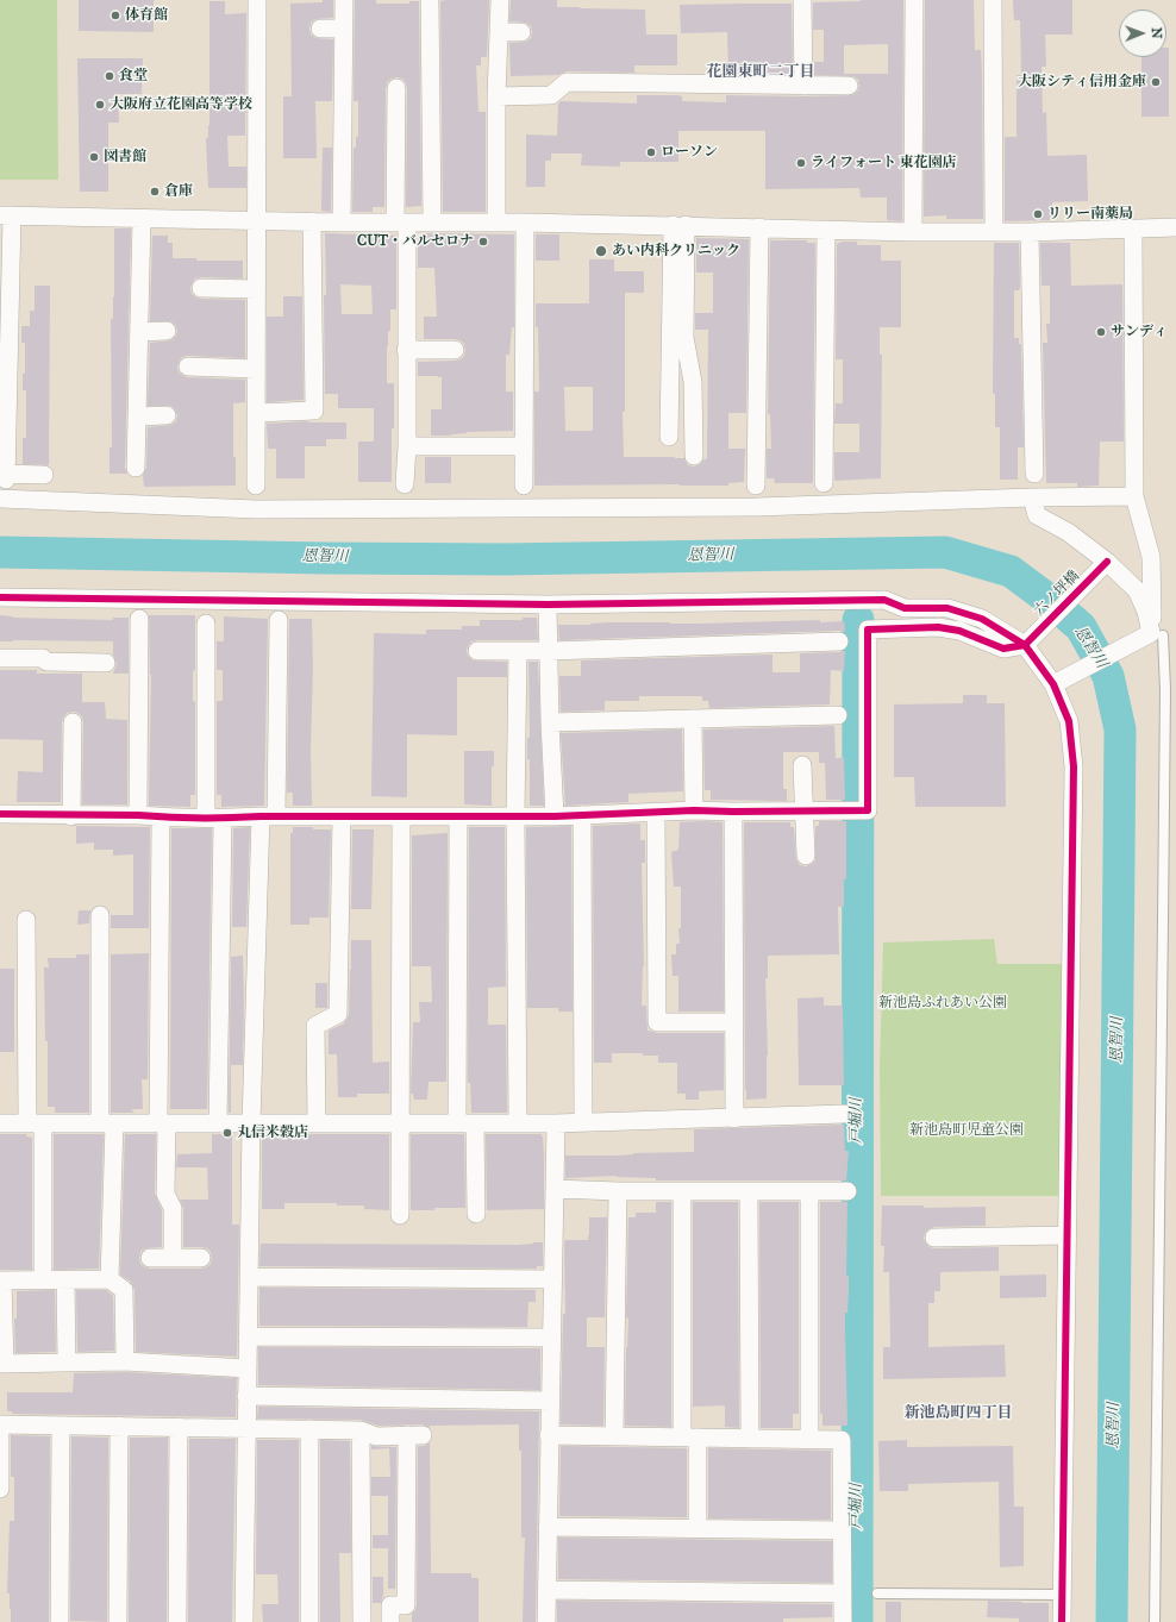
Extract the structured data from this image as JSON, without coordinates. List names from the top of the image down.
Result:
{
  "streets": {
    "street": ["六ノ坪橋"]
  },
  "districts": ["花園東町二丁目", "新池島町四丁目"],
  "water": ["恩智川", "戸堀川"],
  "parks": ["新池島ふれあい公園", "新池島町児童公園"],
  "places": [
    "体育館",
    "食堂",
    "大阪シティ信用金庫",
    "大阪府立花園高等学校",
    "ローソン",
    "図書館",
    "ライフォート 東花園店",
    "倉庫",
    "リリー南薬局",
    "CUT・バルセロナ",
    "あい内科クリニック",
    "サンディ",
    "丸信米穀店"
  ],
  "north": "right"
}
